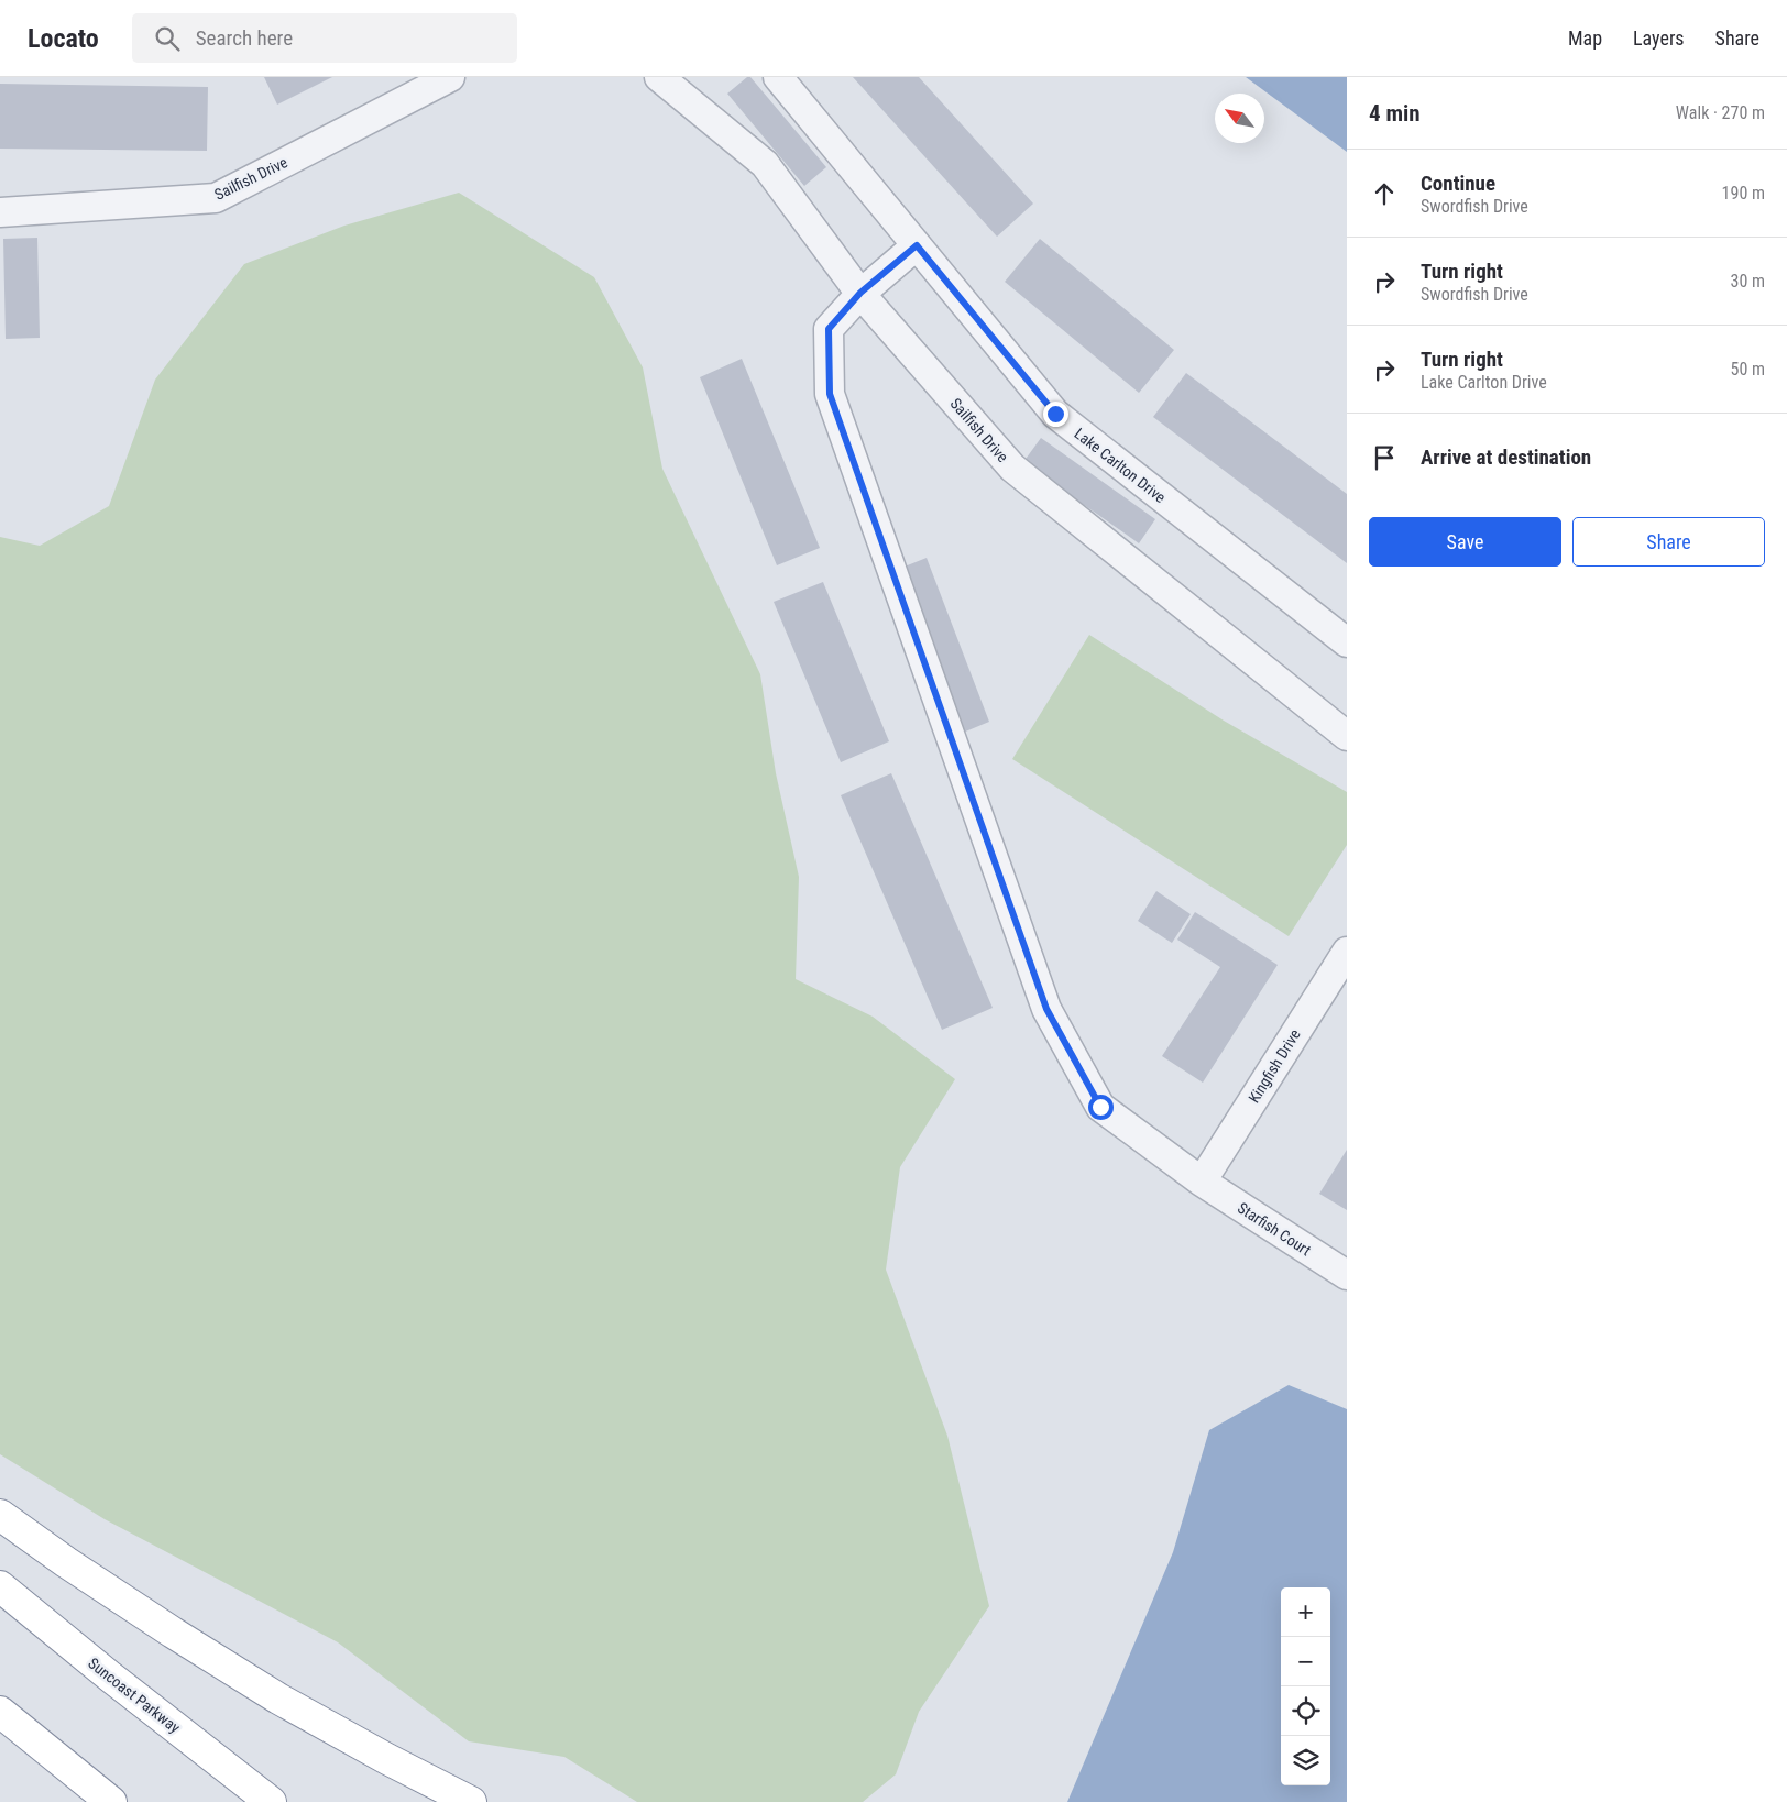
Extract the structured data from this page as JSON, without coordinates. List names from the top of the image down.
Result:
{
  "streets": {
    "highway": ["Suncoast Parkway"],
    "street": [
      "Sailfish Drive",
      "Lake Carlton Drive",
      "Kingfish Drive",
      "Starfish Court"
    ]
  },
  "crossings": [
    ["Sailfish Drive", "Starfish Court"],
    ["Lake Carlton Drive", "Starfish Court"],
    ["Kingfish Drive", "Starfish Court"]
  ],
  "north": "top left",
  "page": {
    "header": "Locato",
    "search": "Search here",
    "nav": ["Map", "Layers", "Share"],
    "heading": ["4 min", "Walk · 270 m"],
    "list": [
      ["Continue", "Swordfish Drive", "190 m"],
      ["Turn right", "Swordfish Drive", "30 m"],
      ["Turn right", "Lake Carlton Drive", "50 m"],
      "Arrive at destination"
    ],
    "buttons": ["Save", "Share"],
    "map_buttons": ["+", "−"]
  }
}
